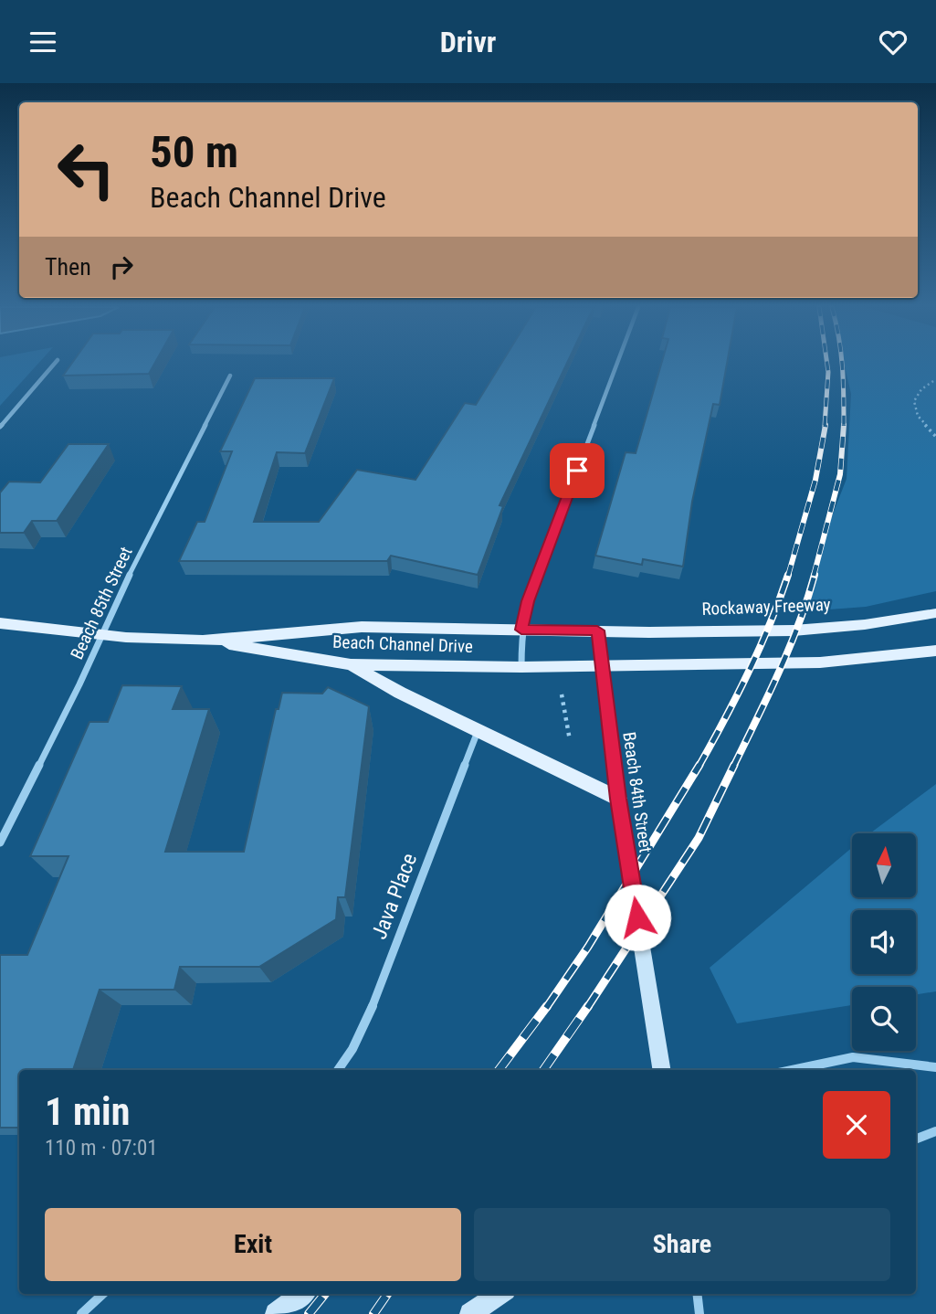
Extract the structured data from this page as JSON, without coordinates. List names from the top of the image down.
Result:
{
  "streets": {
    "main road": ["Rockaway Freeway", "Beach Channel Drive"],
    "street": ["Beach 85th Street", "Beach 84th Street", "Java Place"]
  },
  "crossings": [
    ["Beach 85th Street", "Beach Channel Drive"],
    ["Rockaway Freeway", "Beach Channel Drive"],
    ["Rockaway Freeway", "Beach 84th Street"],
    ["Beach Channel Drive", "Beach 84th Street"]
  ],
  "north": "top",
  "page": {
    "header": "Drivr",
    "turn": ["50 m", "Beach Channel Drive"],
    "then": "Then",
    "heading": ["1 min", "110 m · 07:01"],
    "buttons": ["Exit", "Share"]
  }
}
